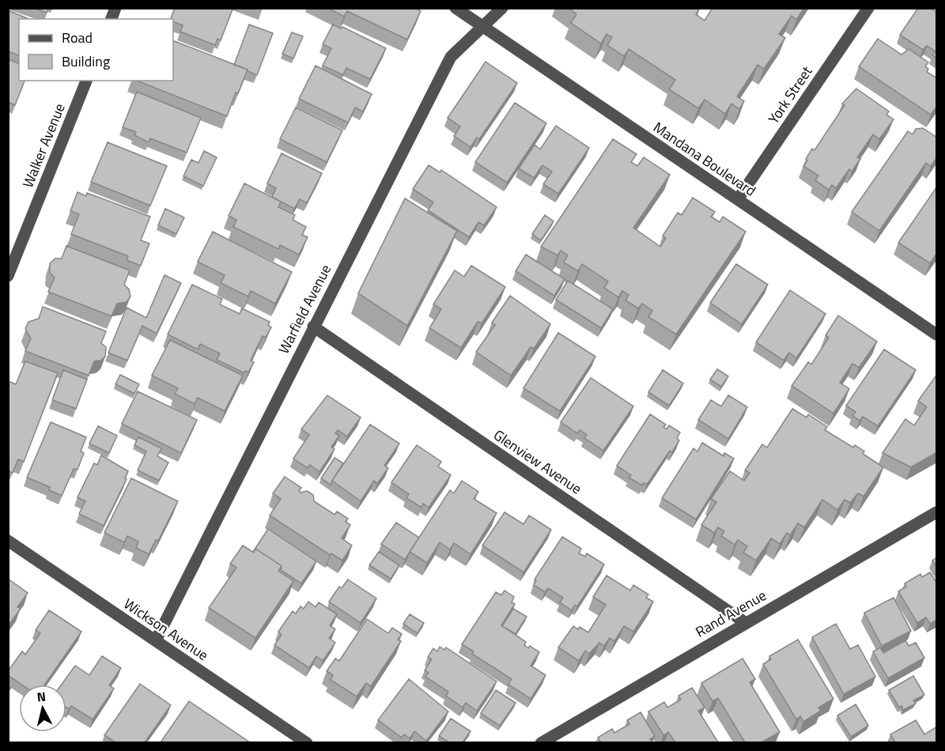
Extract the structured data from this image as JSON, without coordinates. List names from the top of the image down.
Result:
{
  "streets": {
    "street": [
      "York Street",
      "Walker Avenue",
      "Mandana Boulevard",
      "Warfield Avenue",
      "Glenview Avenue",
      "Rand Avenue",
      "Wickson Avenue"
    ]
  },
  "crossings": [
    ["York Street", "Mandana Boulevard"],
    ["Mandana Boulevard", "Warfield Avenue"],
    ["Warfield Avenue", "Glenview Avenue"],
    ["Warfield Avenue", "Wickson Avenue"],
    ["Glenview Avenue", "Rand Avenue"]
  ],
  "legend": ["Road", "Building"],
  "north": "top"
}
